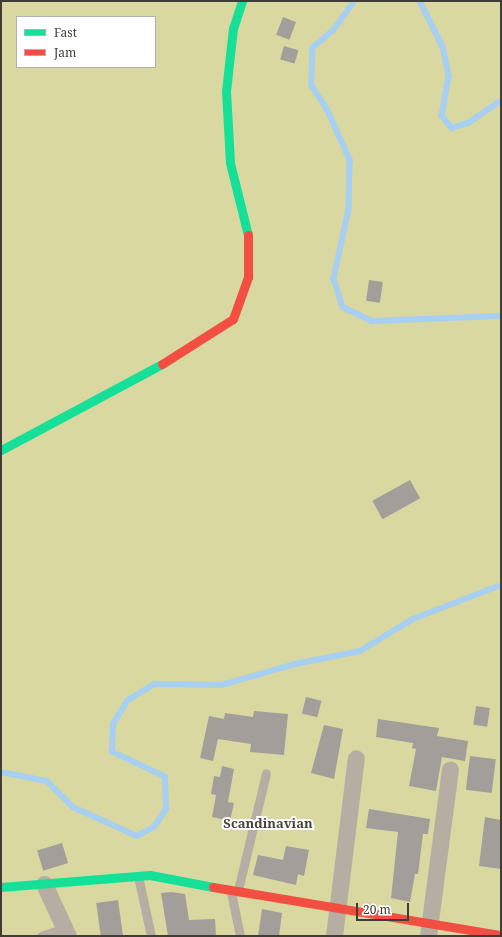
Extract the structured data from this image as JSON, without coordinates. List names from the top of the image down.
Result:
{
  "districts": ["Scandinavian"],
  "legend": ["Fast", "Jam"],
  "scale_bar": "20 m"
}
